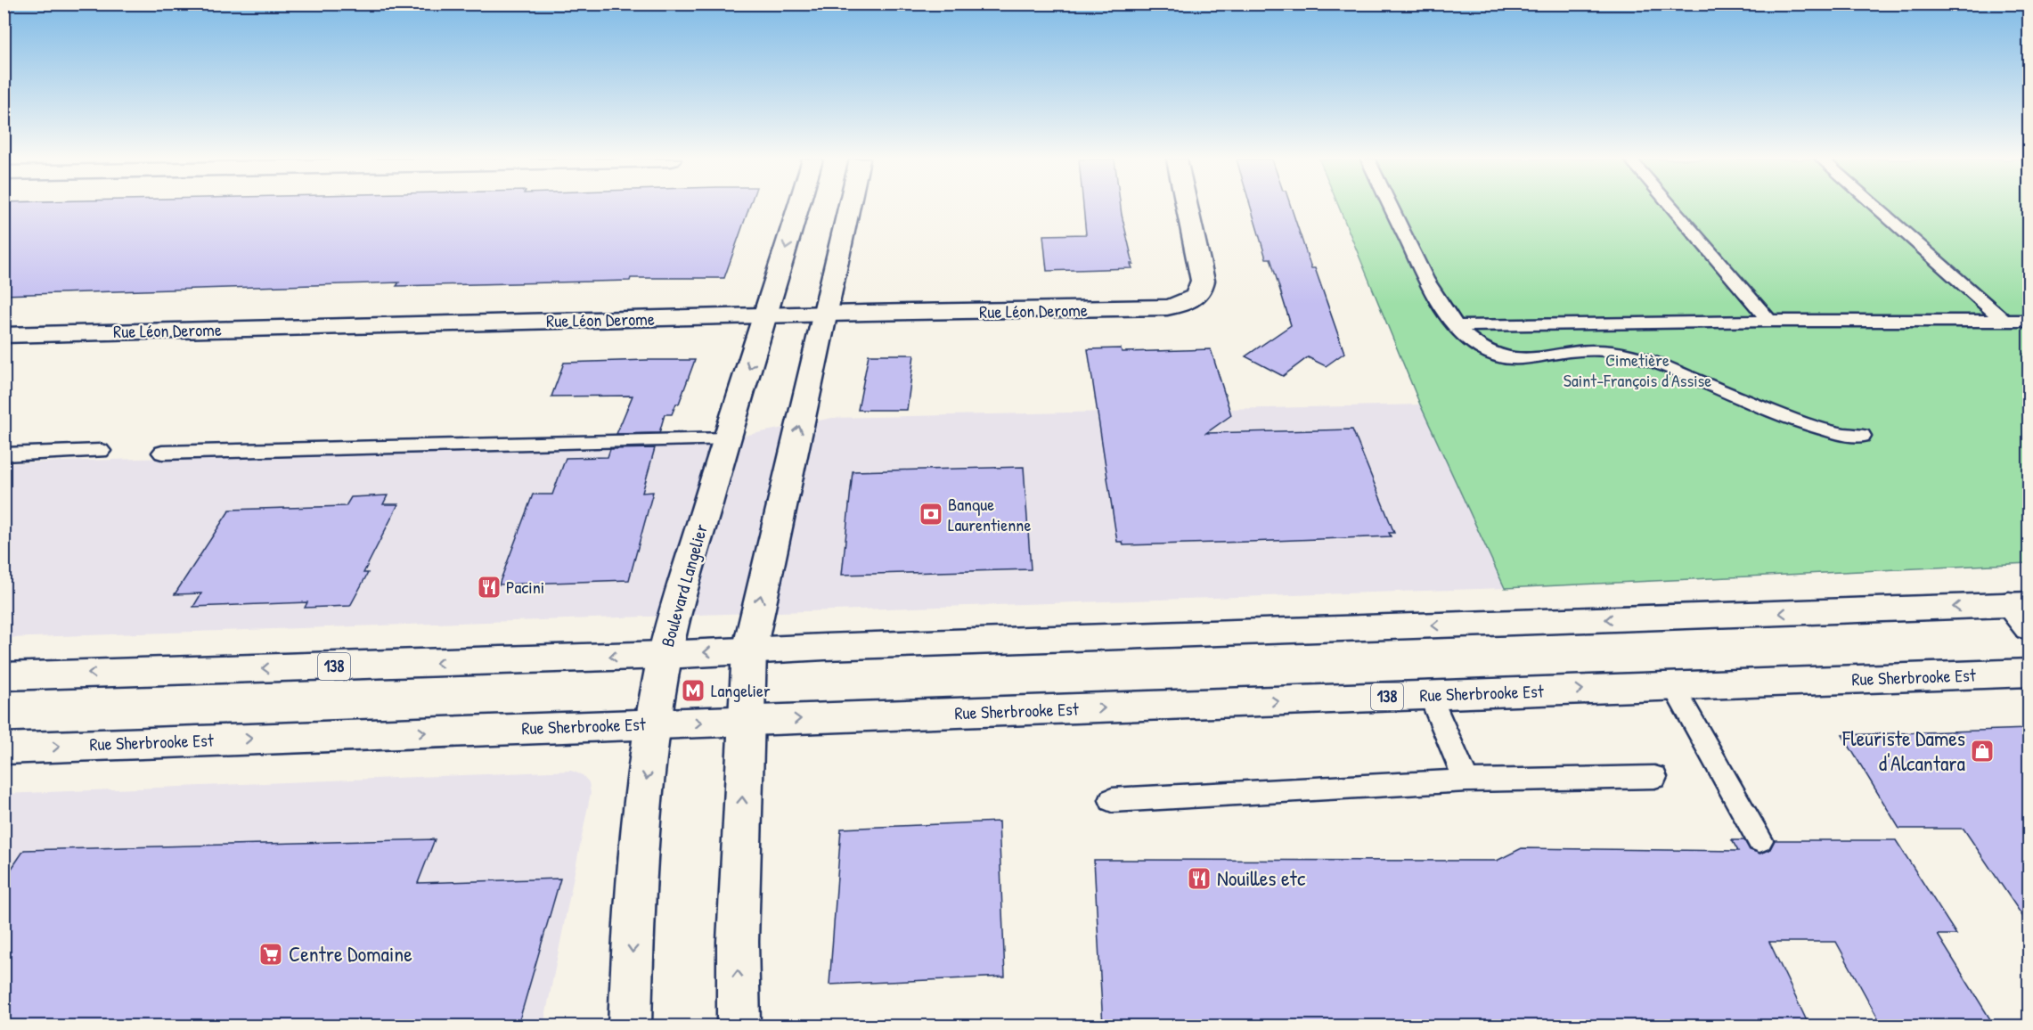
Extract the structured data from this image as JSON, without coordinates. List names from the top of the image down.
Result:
{
  "streets": {
    "main road": [
      "Rue Léon Derome",
      "Boulevard Langelier",
      "138",
      "Rue Sherbrooke Est"
    ]
  },
  "crossings": [
    ["Rue Léon Derome", "Boulevard Langelier"],
    ["Boulevard Langelier", "138"],
    ["Boulevard Langelier", "Rue Sherbrooke Est"]
  ],
  "parks": ["Cimetière Saint-François d'Assise"],
  "places": {
    "bank": ["Banque Laurentienne"],
    "restaurant": ["Pacini", "Nouilles etc"],
    "metro station": ["Langelier"],
    "shop": ["Fleuriste Dames d'Alcantara"],
    "supermarket": ["Centre Domaine"]
  }
}
